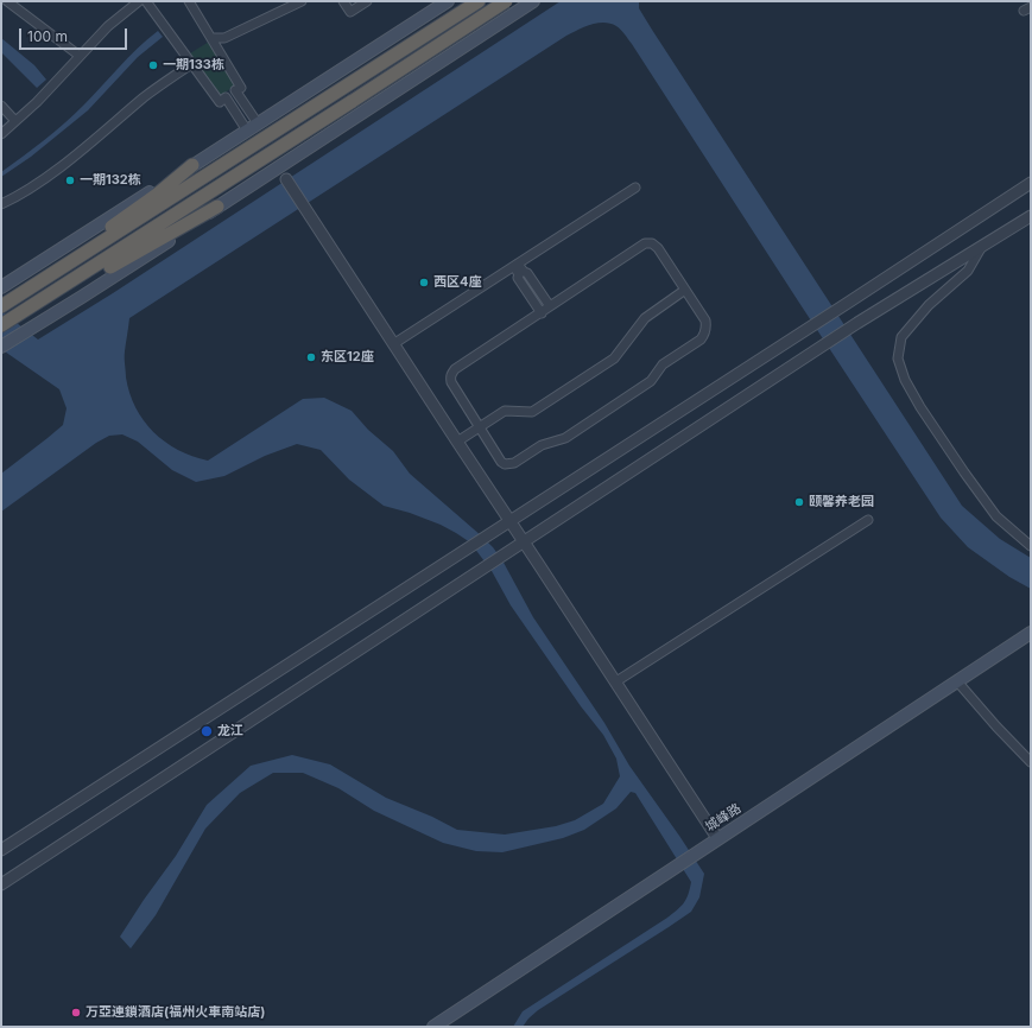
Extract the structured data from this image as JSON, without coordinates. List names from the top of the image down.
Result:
{
  "streets": {
    "main road": ["城峰路"]
  },
  "places": [
    "一期133栋",
    "一期132栋",
    "西区4座",
    "东区12座",
    "颐馨养老园",
    "龙江",
    "万亞連鎖酒店(福州火車南站店)"
  ],
  "scale_bar": "100 m"
}
